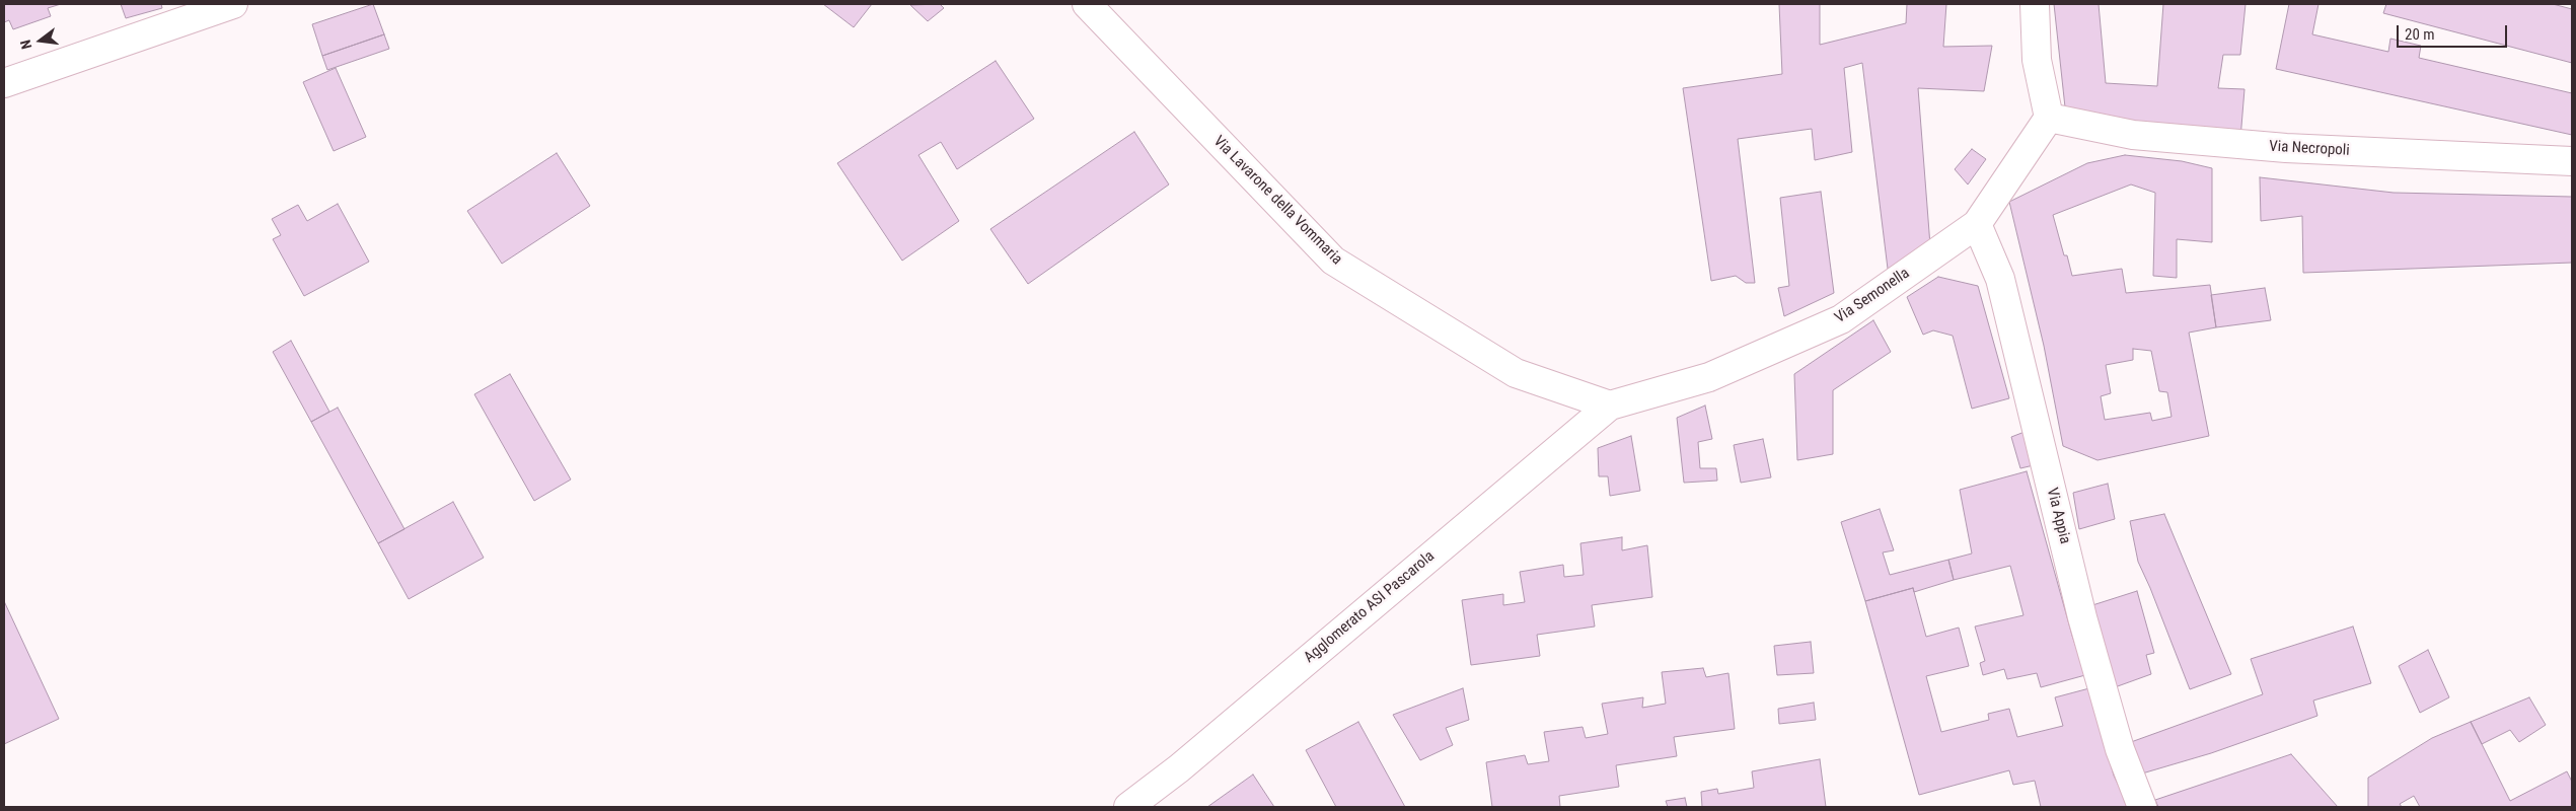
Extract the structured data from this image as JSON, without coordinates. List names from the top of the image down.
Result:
{
  "streets": {
    "street": [
      "Via Necropoli",
      "Via Lavarone della Vommaria",
      "Via Semonella",
      "Via Appia",
      "Agglomerato ASI Pascarola"
    ]
  },
  "crossings": [
    ["Via Necropoli", "Via Semonella"],
    ["Via Lavarone della Vommaria", "Via Semonella"],
    ["Via Lavarone della Vommaria", "Agglomerato ASI Pascarola"],
    ["Via Semonella", "Via Appia"],
    ["Via Semonella", "Agglomerato ASI Pascarola"]
  ],
  "scale_bar": "20 m",
  "north": "left"
}
